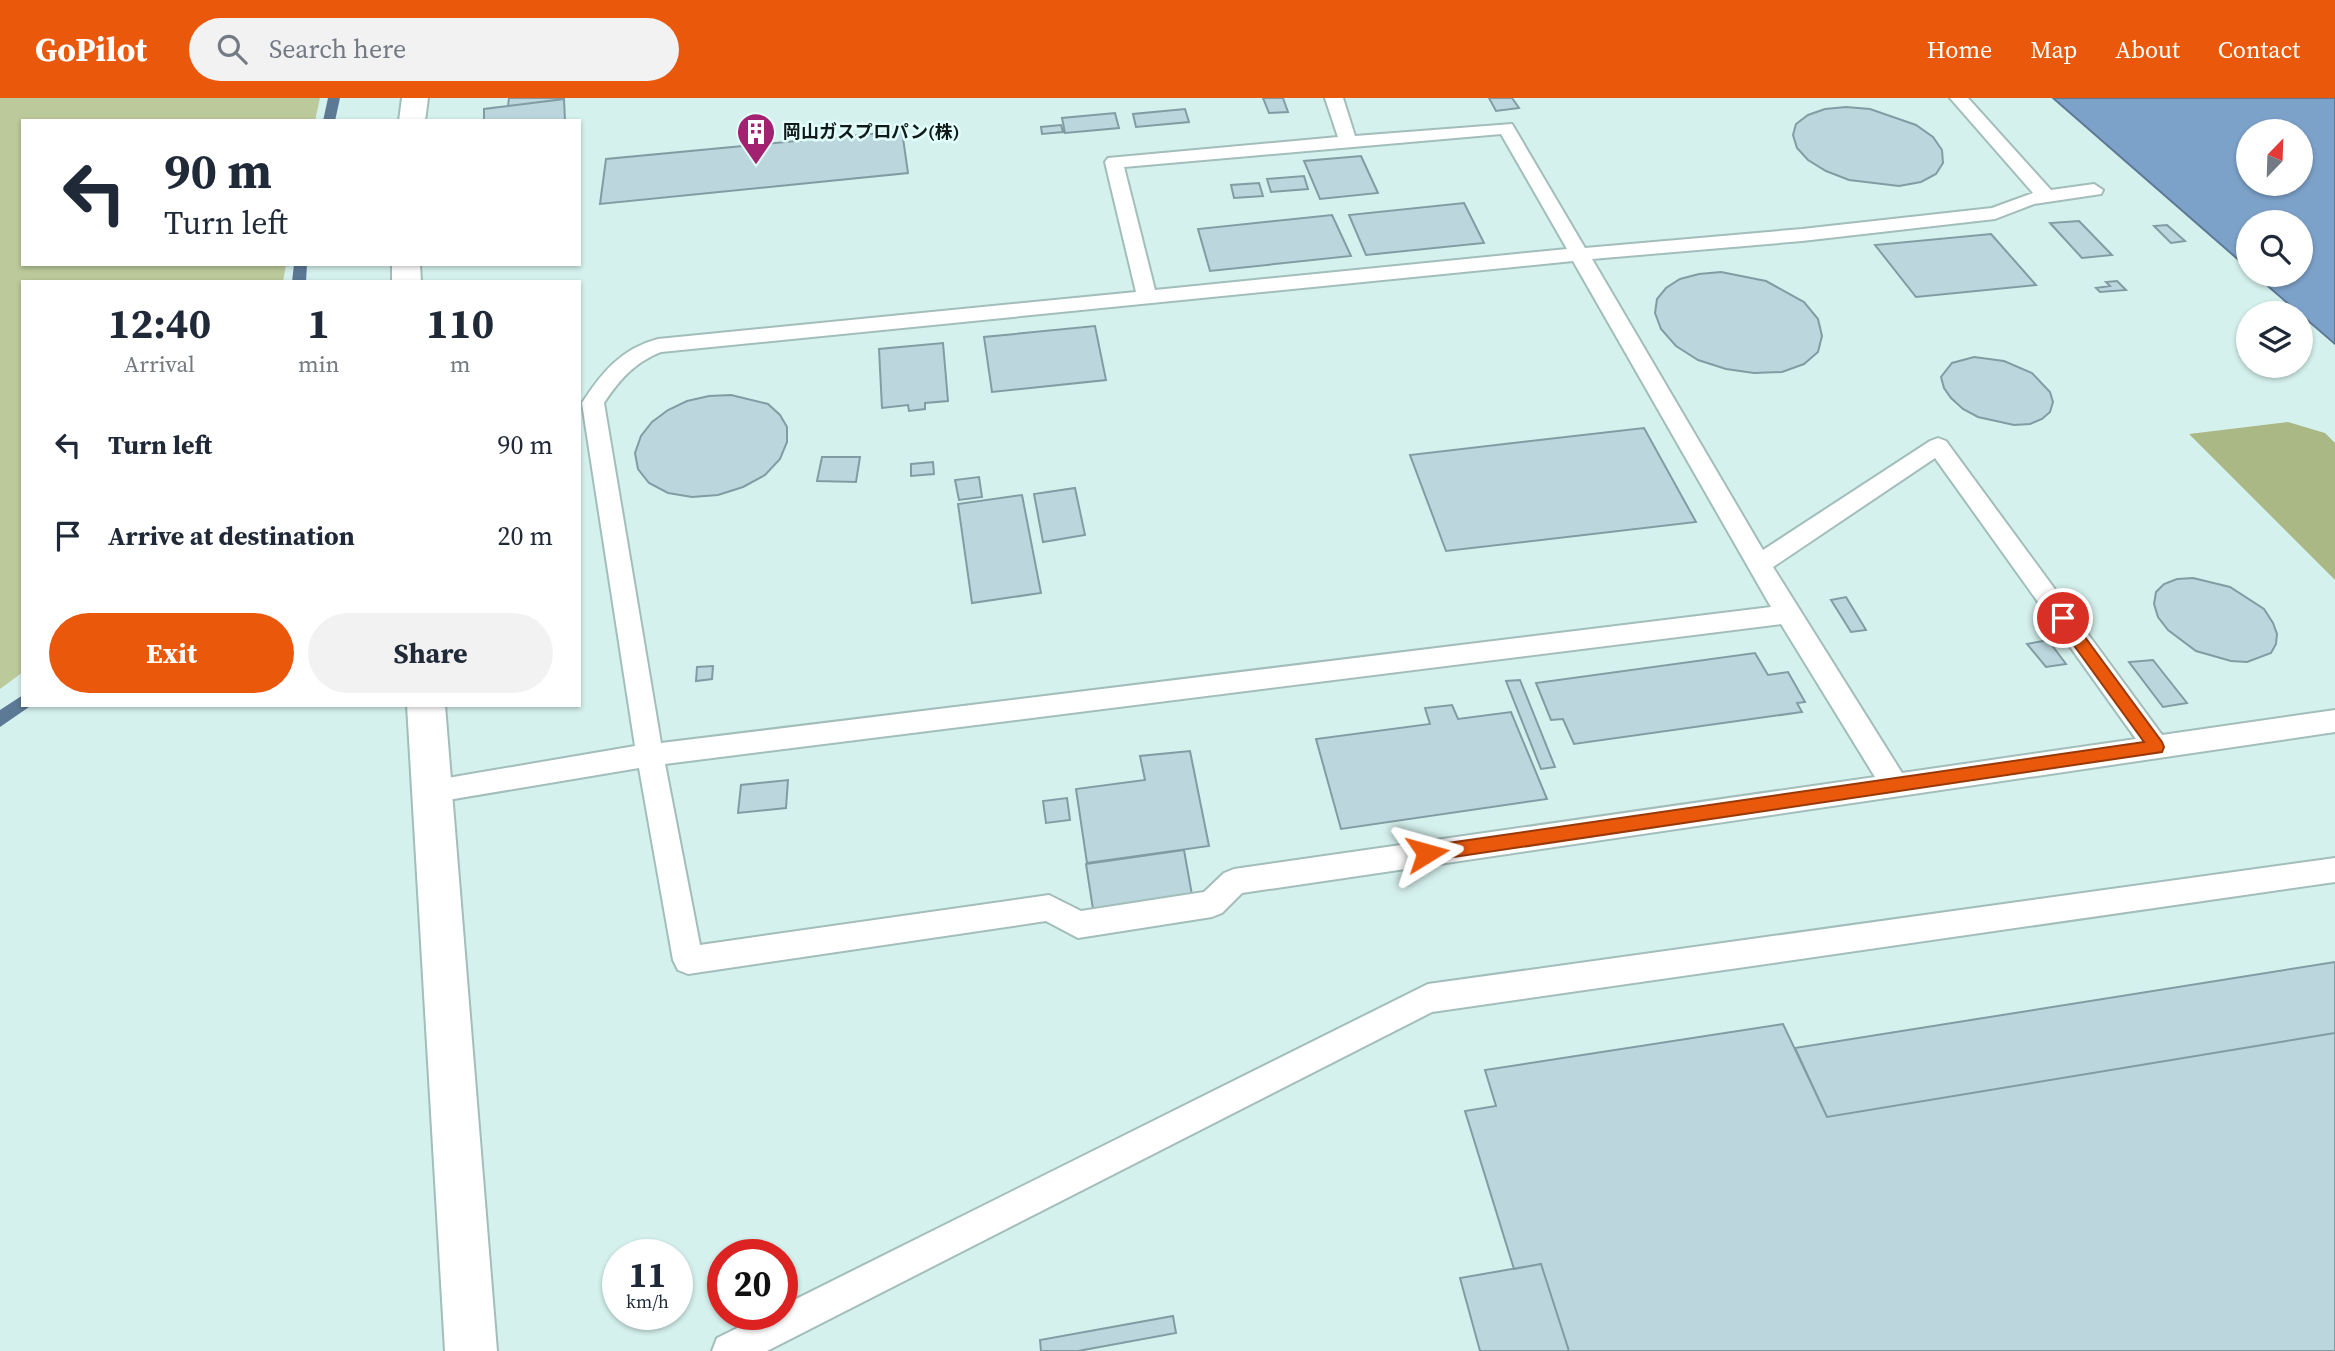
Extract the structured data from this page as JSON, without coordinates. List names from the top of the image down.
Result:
{
  "places": {
    "building": ["岡山ガスプロパン(株)"]
  },
  "north": "top right",
  "page": {
    "header": "GoPilot",
    "search": "Search here",
    "nav": [
      "Home",
      "Map",
      "About",
      "Contact"
    ],
    "turn": ["90 m", "Turn left"],
    "eta": [
      "12:40",
      "Arrival",
      "1",
      "min",
      "110",
      "m"
    ],
    "list": [
      {
        "name": "Turn left",
        "value": "90 m"
      },
      {
        "name": "Arrive at destination",
        "value": "20 m"
      }
    ],
    "buttons": ["Exit", "Share"],
    "speed": "11 km/h",
    "limit": "20"
  }
}
